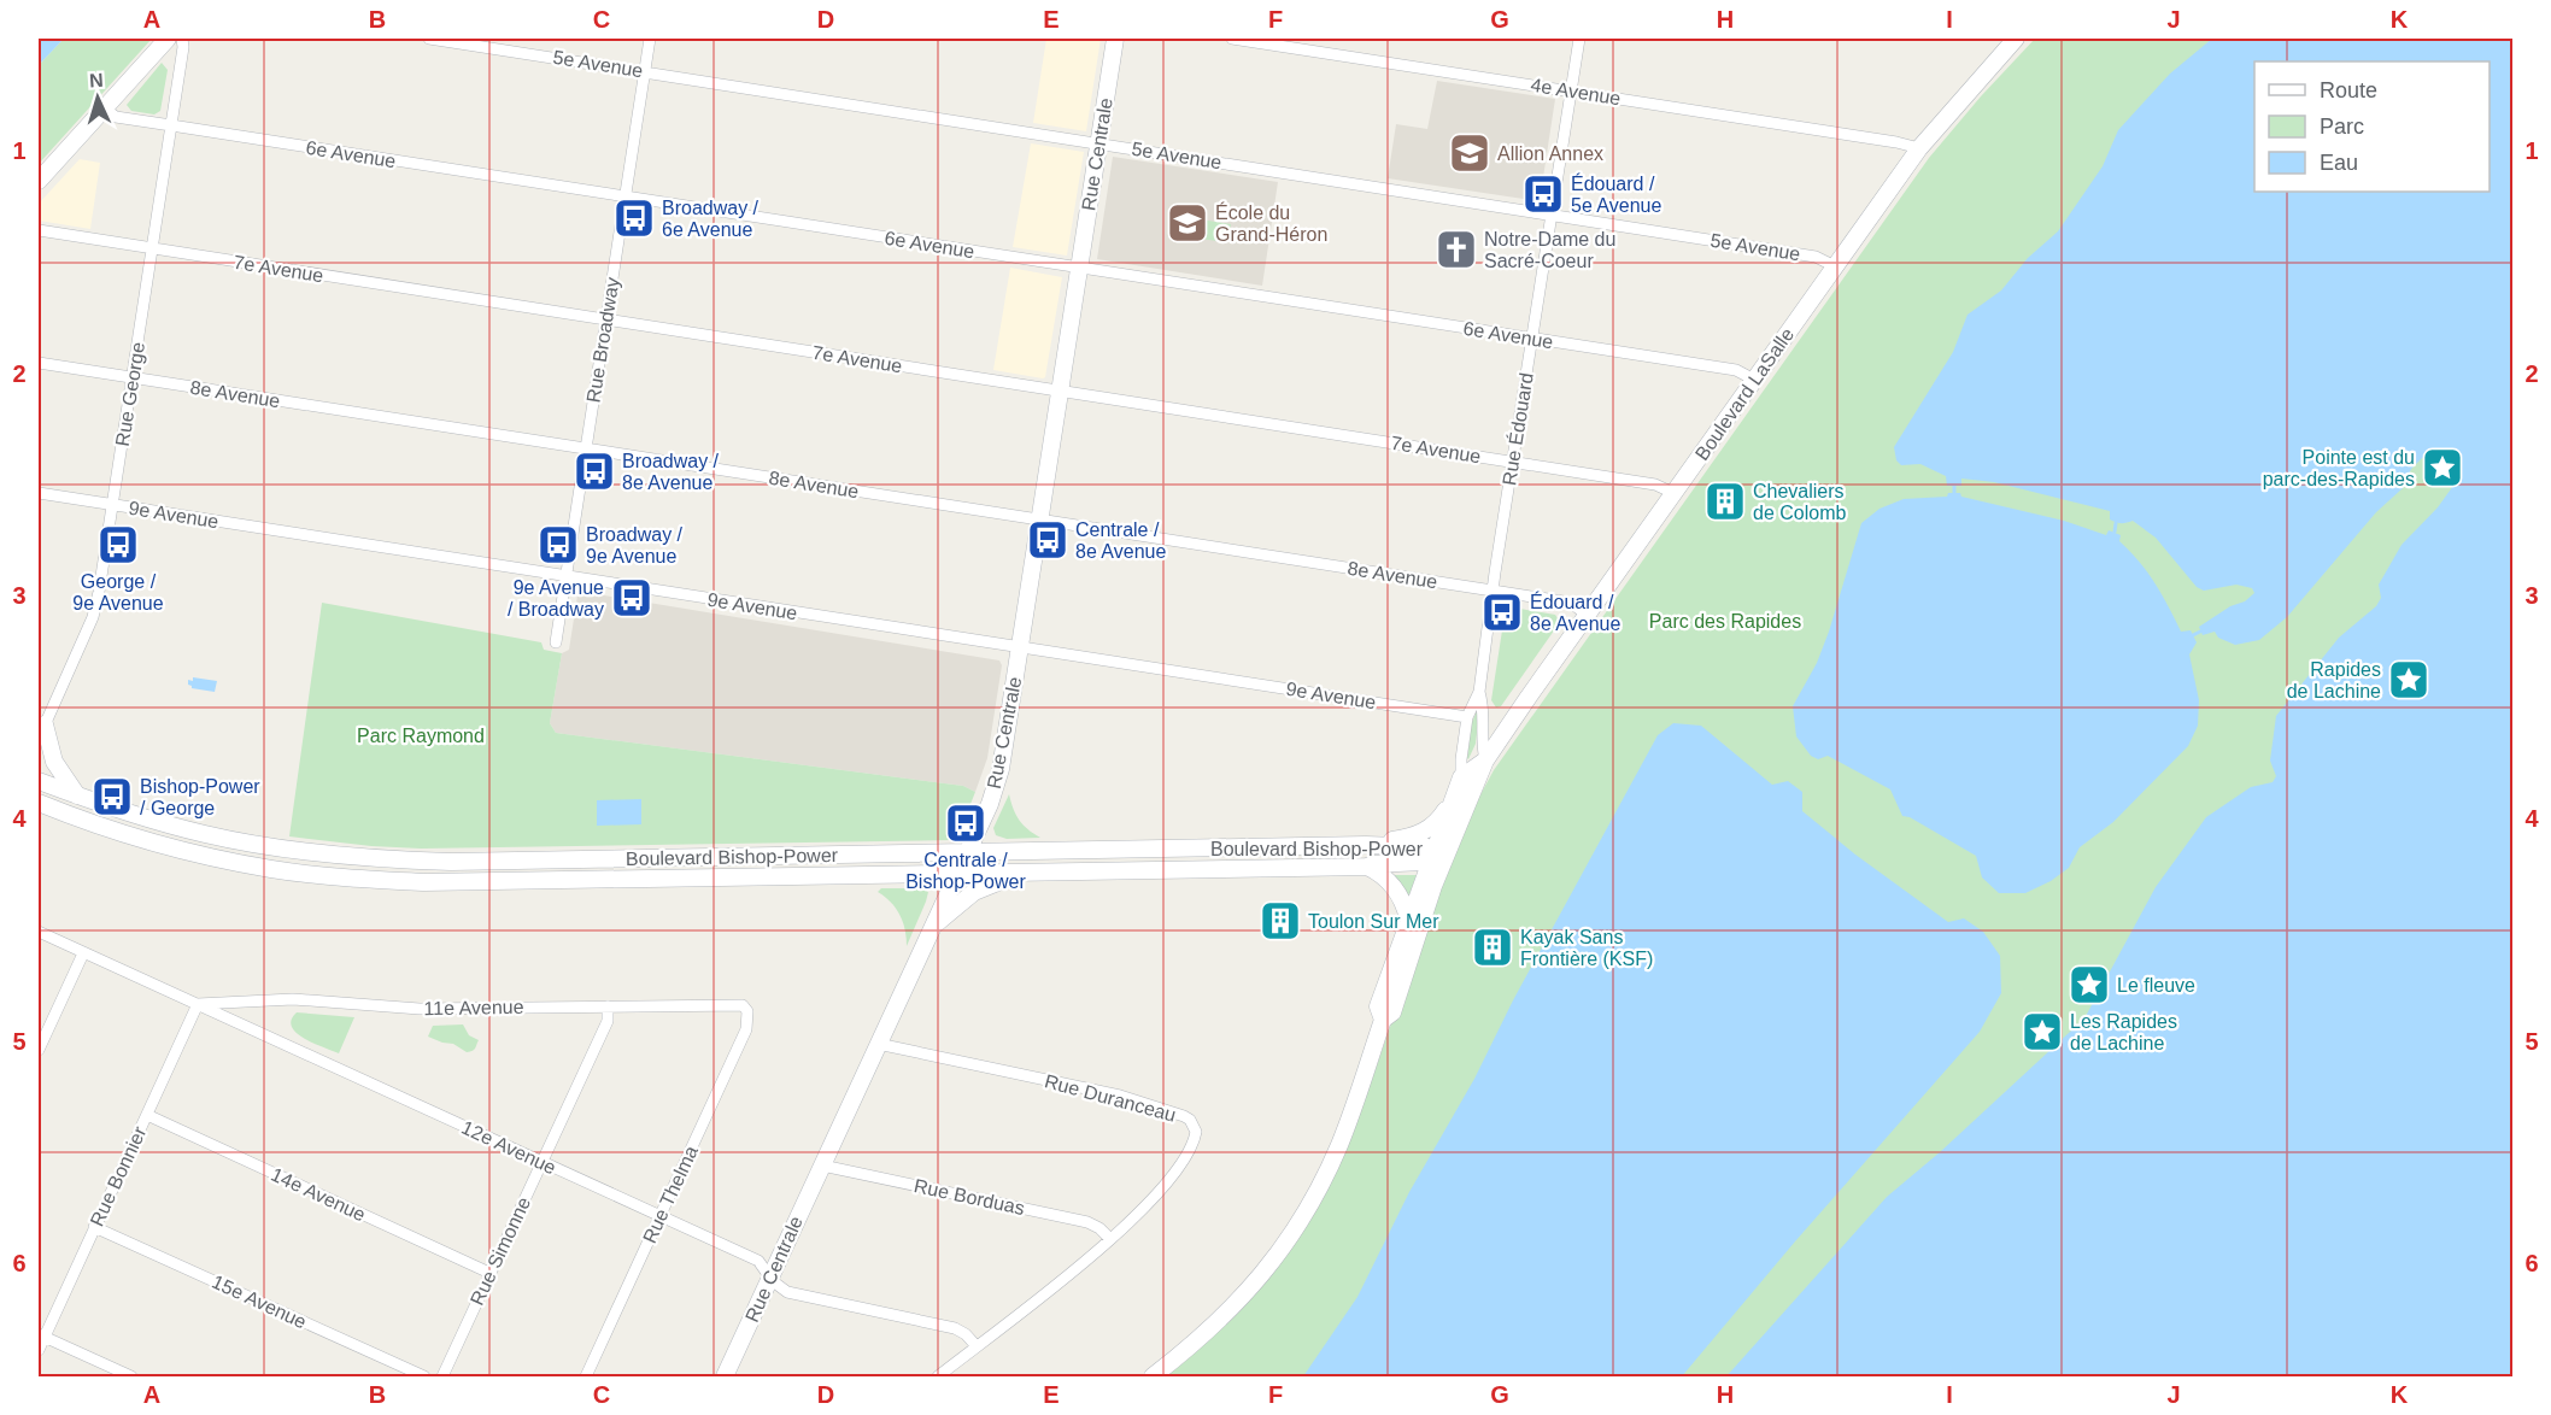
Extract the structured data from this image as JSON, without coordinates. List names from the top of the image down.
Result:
{
  "streets": {
    "street": [
      "5e Avenue",
      "4e Avenue",
      "6e Avenue",
      "Rue Centrale",
      "7e Avenue",
      "Rue Broadway",
      "Rue George",
      "8e Avenue",
      "Boulevard LaSalle",
      "Rue Édouard",
      "9e Avenue",
      "Boulevard Bishop-Power",
      "11e Avenue",
      "Rue Duranceau",
      "12e Avenue",
      "Rue Bonnier",
      "14e Avenue",
      "Rue Thelma",
      "Rue Borduas",
      "Rue Simonne",
      "15e Avenue"
    ]
  },
  "crossings": [
    ["5e Avenue", "Rue Centrale"],
    ["5e Avenue", "Rue Broadway"],
    ["5e Avenue", "Boulevard LaSalle"],
    ["5e Avenue", "Rue Édouard"],
    ["4e Avenue", "Boulevard LaSalle"],
    ["4e Avenue", "Rue Édouard"],
    ["6e Avenue", "Rue Centrale"],
    ["6e Avenue", "Rue Broadway"],
    ["6e Avenue", "Rue George"],
    ["6e Avenue", "Boulevard LaSalle"],
    ["6e Avenue", "Rue Édouard"],
    ["Rue Centrale", "7e Avenue"],
    ["Rue Centrale", "8e Avenue"],
    ["Rue Centrale", "9e Avenue"],
    ["Rue Centrale", "Boulevard Bishop-Power"],
    ["Rue Centrale", "Rue Duranceau"],
    ["Rue Centrale", "12e Avenue"],
    ["Rue Centrale", "Rue Borduas"],
    ["7e Avenue", "Rue Broadway"],
    ["7e Avenue", "Rue George"],
    ["7e Avenue", "Boulevard LaSalle"],
    ["7e Avenue", "Rue Édouard"],
    ["Rue Broadway", "8e Avenue"],
    ["Rue Broadway", "9e Avenue"],
    ["Rue George", "8e Avenue"],
    ["Rue George", "9e Avenue"],
    ["8e Avenue", "Boulevard LaSalle"],
    ["8e Avenue", "Rue Édouard"],
    ["Boulevard LaSalle", "Rue Édouard"],
    ["Boulevard LaSalle", "Boulevard Bishop-Power"],
    ["Rue Édouard", "9e Avenue"],
    ["11e Avenue", "12e Avenue"],
    ["11e Avenue", "Rue Bonnier"],
    ["11e Avenue", "Rue Thelma"],
    ["11e Avenue", "Rue Simonne"],
    ["Rue Duranceau", "12e Avenue"],
    ["Rue Duranceau", "Rue Borduas"],
    ["12e Avenue", "Rue Bonnier"],
    ["12e Avenue", "Rue Thelma"],
    ["12e Avenue", "Rue Simonne"],
    ["Rue Bonnier", "14e Avenue"],
    ["Rue Bonnier", "15e Avenue"],
    ["14e Avenue", "Rue Simonne"]
  ],
  "parks": ["Parc des Rapides", "Parc Raymond"],
  "places": {
    "school or university": ["Allion Annex", "École du Grand-Héron"],
    "bus stop": [
      "Édouard / 5e Avenue",
      "Broadway / 6e Avenue",
      "Broadway / 8e Avenue",
      "Centrale / 8e Avenue",
      "George / 9e Avenue",
      "Broadway / 9e Avenue",
      "9e Avenue / Broadway",
      "Édouard / 8e Avenue",
      "Bishop-Power / George",
      "Centrale / Bishop-Power"
    ],
    "church": ["Notre-Dame du Sacré-Coeur"],
    "place": [
      "Pointe est du parc-des-Rapides",
      "Rapides de Lachine",
      "Le fleuve",
      "Les Rapides de Lachine"
    ],
    "building": ["Chevaliers de Colomb", "Toulon Sur Mer", "Kayak Sans Frontière (KSF)"]
  },
  "legend": ["Route", "Parc", "Eau"],
  "north": "top",
  "grid": {
    "columns": [
      "A",
      "B",
      "C",
      "D",
      "E",
      "F",
      "G",
      "H",
      "I",
      "J",
      "K"
    ],
    "rows": [
      "1",
      "2",
      "3",
      "4",
      "5",
      "6"
    ]
  }
}
